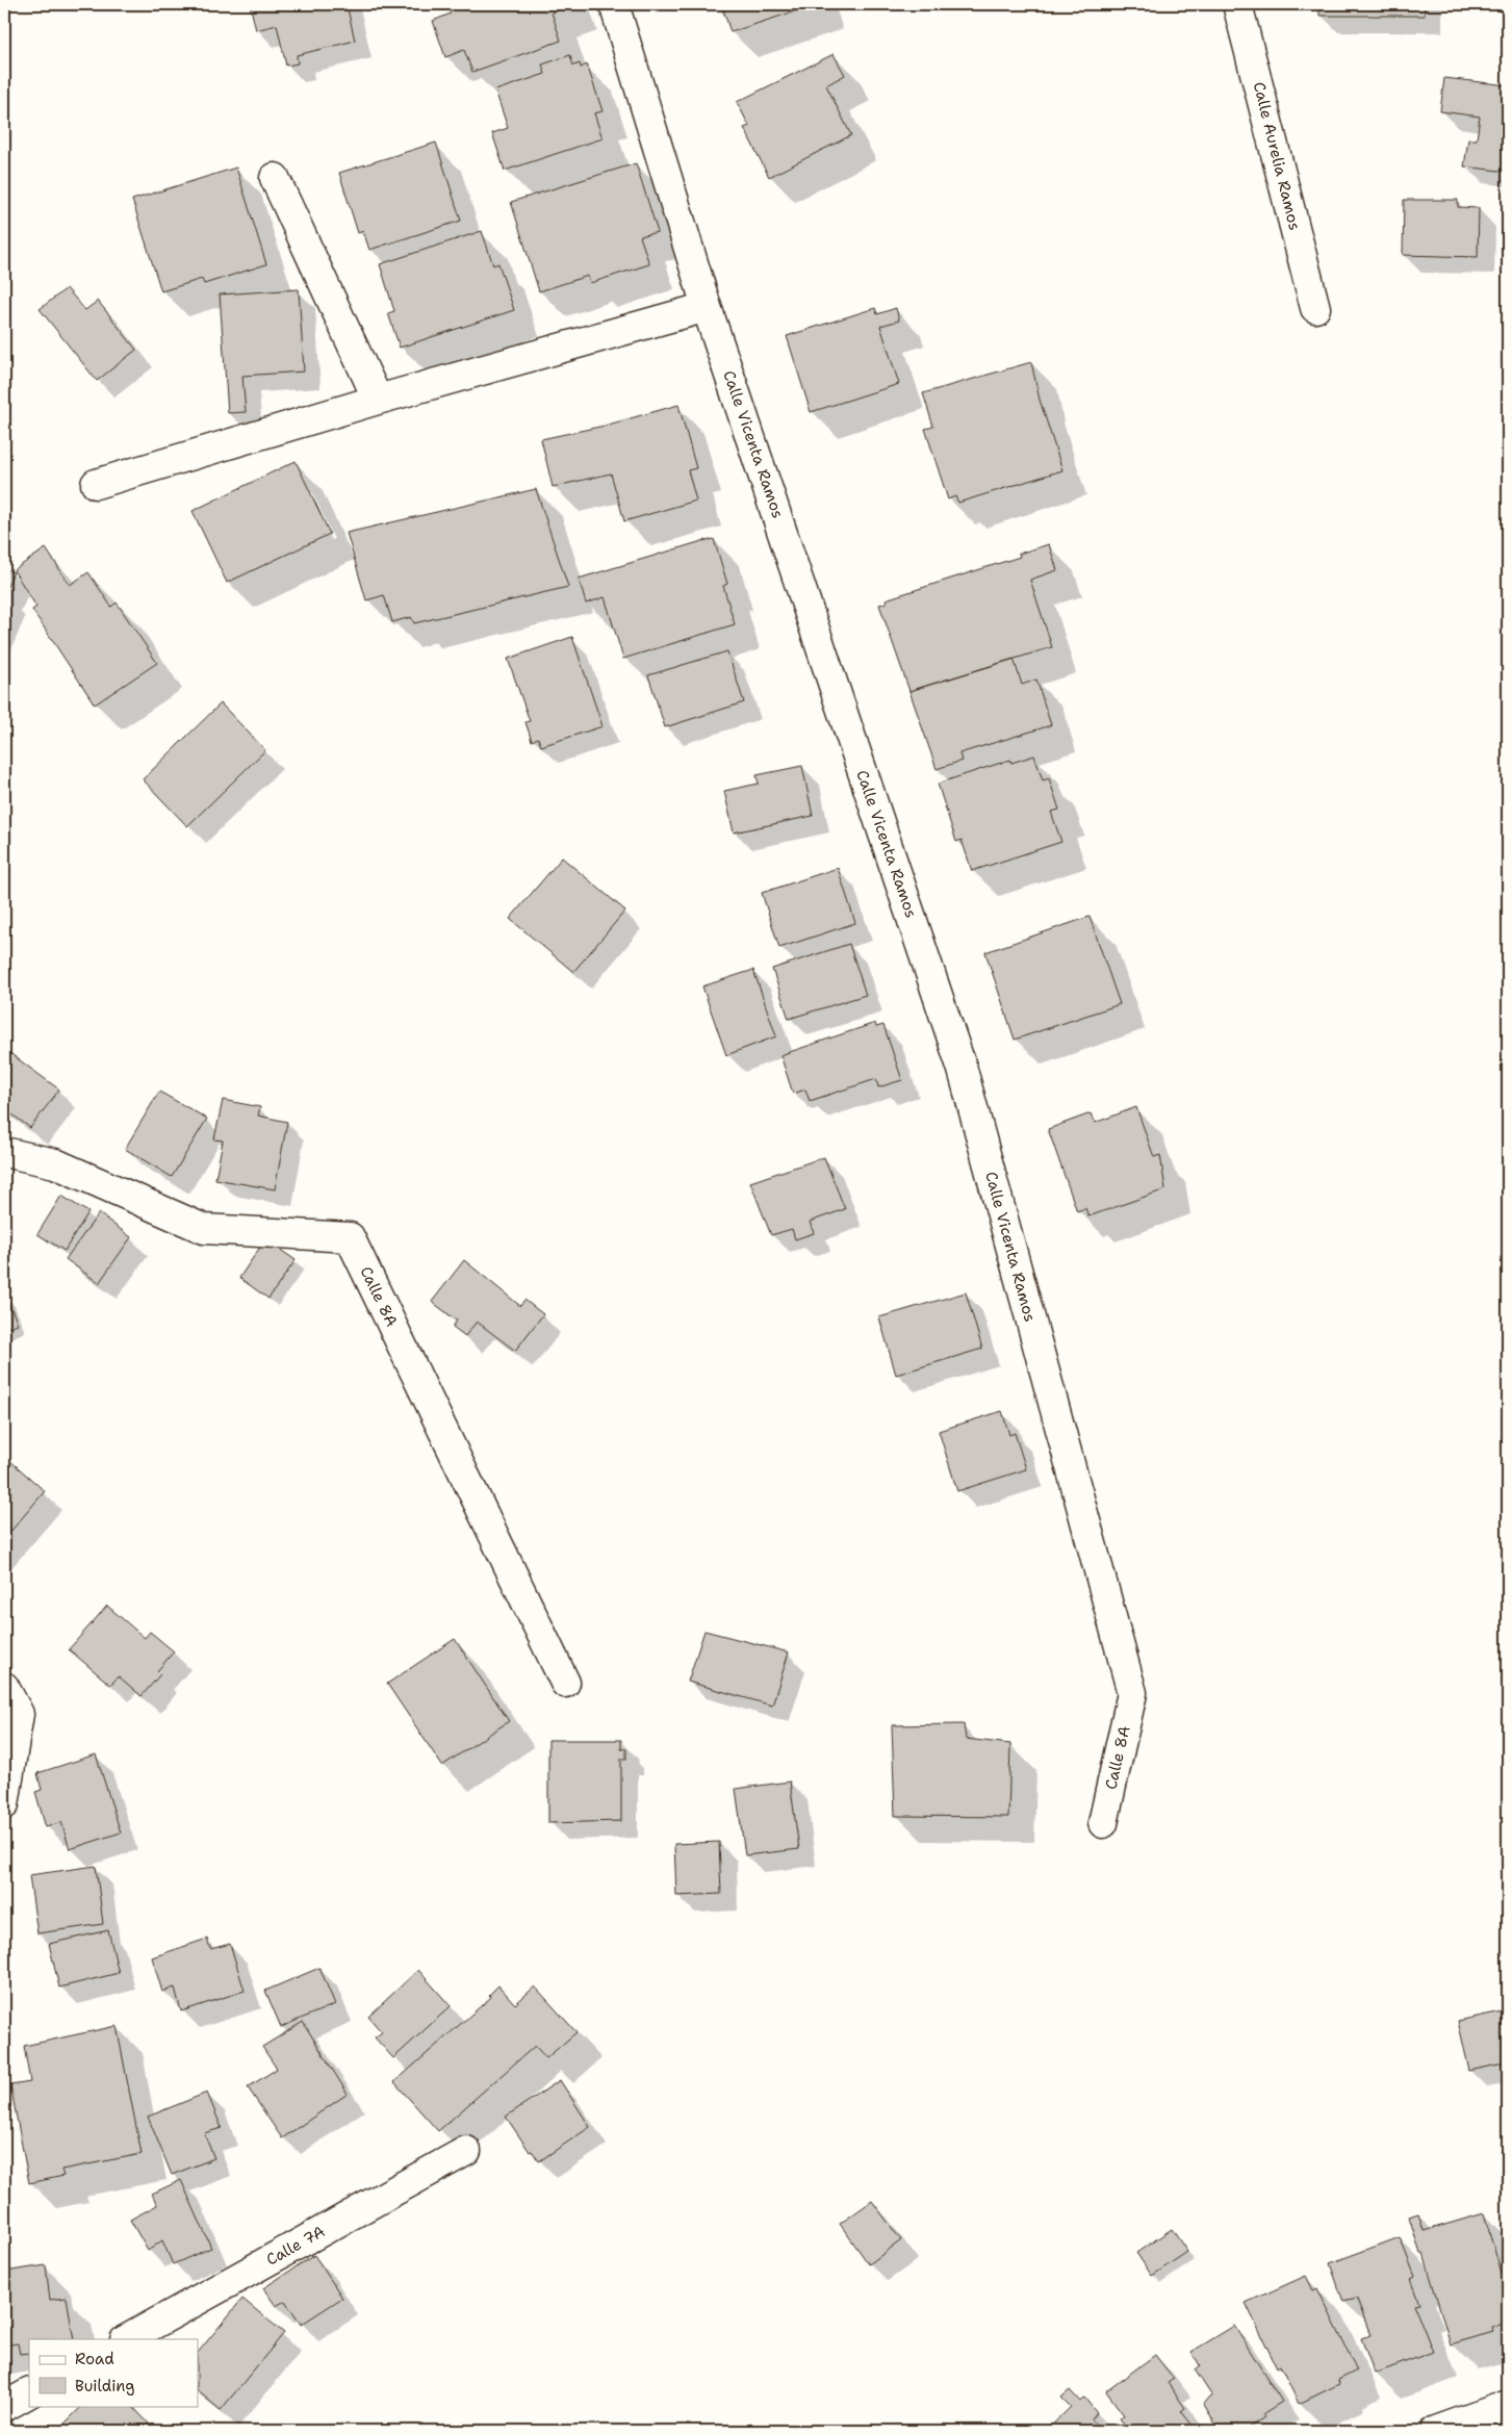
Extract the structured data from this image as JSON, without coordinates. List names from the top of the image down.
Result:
{
  "streets": {
    "street": [
      "Calle Aurelia Ramos",
      "Calle Vicenta Ramos",
      "Calle 8A",
      "Calle 7A"
    ]
  },
  "crossings": [
    ["Calle Vicenta Ramos", "Calle 8A"]
  ],
  "legend": ["Road", "Building"]
}
